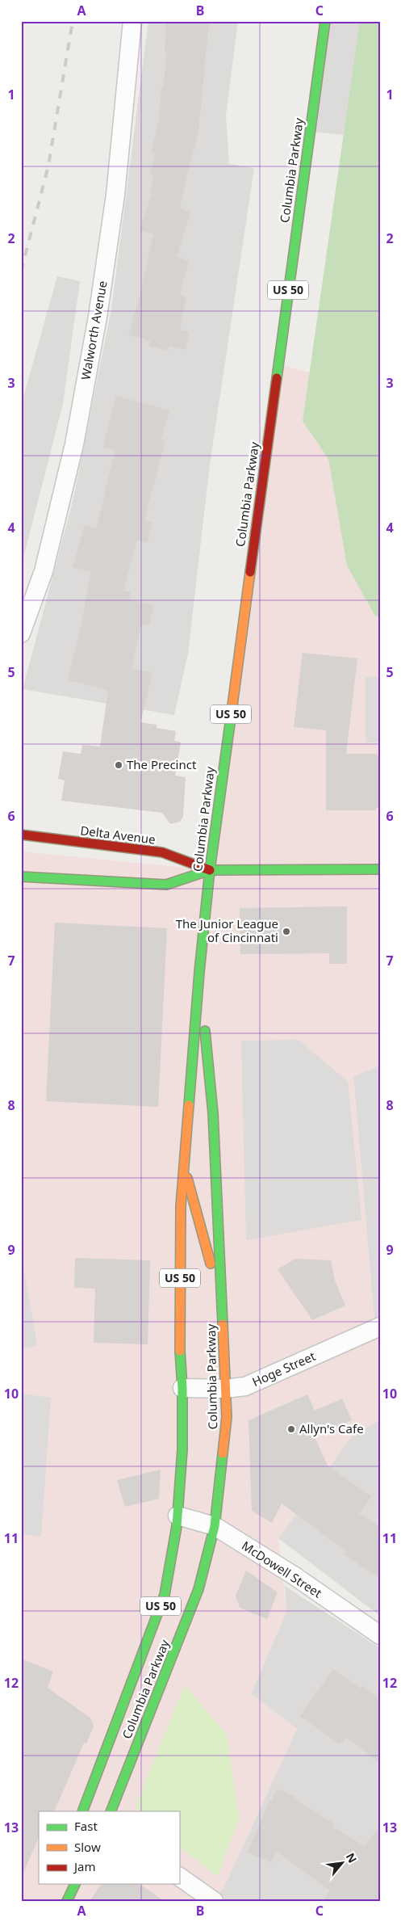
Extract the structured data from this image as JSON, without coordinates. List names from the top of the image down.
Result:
{
  "streets": {
    "main road": ["Columbia Parkway", "US 50", "Delta Avenue"],
    "street": ["Walworth Avenue", "Hoge Street", "McDowell Street"]
  },
  "crossings": [
    ["Columbia Parkway", "Delta Avenue"],
    ["Columbia Parkway", "Hoge Street"],
    ["Columbia Parkway", "McDowell Street"]
  ],
  "places": ["The Precinct", "The Junior League of Cincinnati", "Allyn's Cafe"],
  "legend": ["Fast", "Slow", "Jam"],
  "north": "top right",
  "grid": {
    "columns": ["A", "B", "C"],
    "rows": [
      "1",
      "2",
      "3",
      "4",
      "5",
      "6",
      "7",
      "8",
      "9",
      "10",
      "11",
      "12",
      "13"
    ]
  }
}
